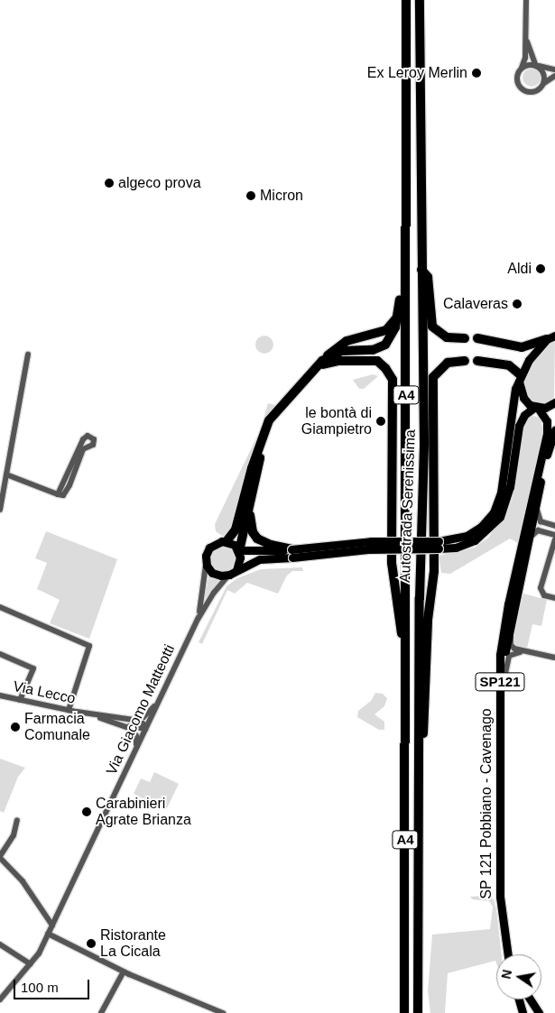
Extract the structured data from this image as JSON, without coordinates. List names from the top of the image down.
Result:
{
  "streets": {
    "highway": ["A4", "Autostrada Serenissima"],
    "main road": ["SP121", "SP 121 Pobbiano - Cavenago"],
    "street": ["Via Lecco", "Via Giacomo Matteotti"]
  },
  "crossings": [
    ["Via Lecco", "Via Giacomo Matteotti"]
  ],
  "places": [
    "Ex Leroy Merlin",
    "algeco prova",
    "Micron",
    "Aldi",
    "Calaveras",
    "le bontà di Giampietro",
    "Farmacia Comunale",
    "Carabinieri Agrate Brianza",
    "Ristorante La Cicala"
  ],
  "scale_bar": "100 m",
  "north": "left"
}
